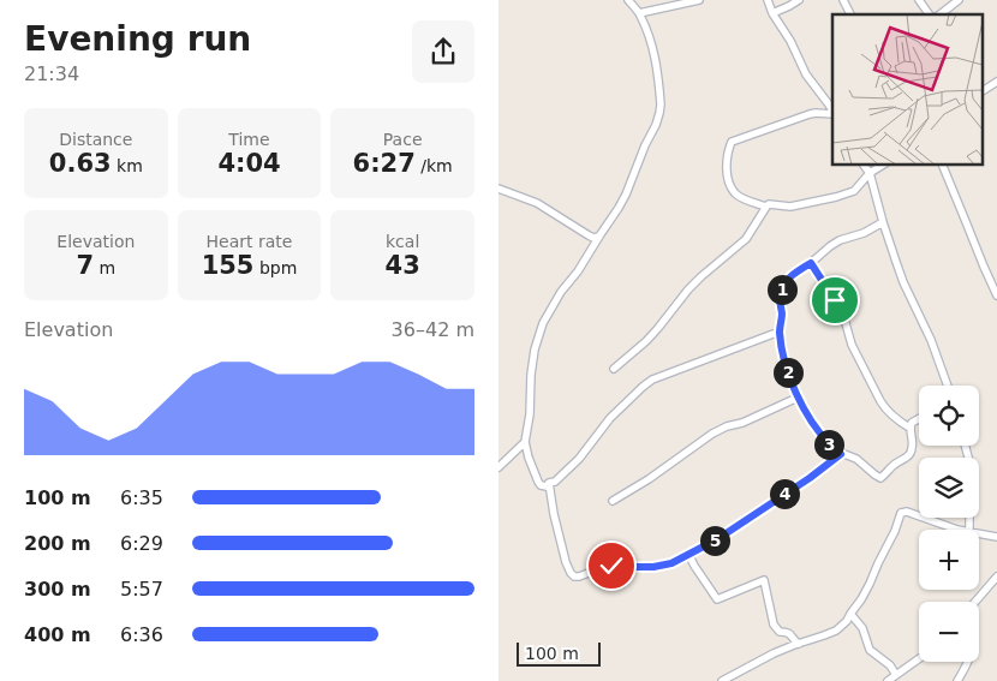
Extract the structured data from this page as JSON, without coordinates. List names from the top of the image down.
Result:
{
  "scale_bar": "100 m",
  "page": {
    "heading": ["Evening run", "21:34"],
    "stats": [
      ["Distance", "0.63 km"],
      ["Time", "4:04"],
      ["Pace", "6:27 /km"],
      ["Elevation", "7 m"],
      ["Heart rate", "155 bpm"],
      ["kcal", "43"]
    ],
    "pins": [
      "1",
      "2",
      "3",
      "4",
      "5"
    ],
    "chart": ["Elevation", "36–42 m"],
    "map_buttons": ["+", "−"],
    "list": [
      {
        "name": "100 m",
        "note": "6:35"
      },
      {
        "name": "200 m",
        "note": "6:29"
      },
      {
        "name": "300 m",
        "note": "5:57"
      },
      {
        "name": "400 m",
        "note": "6:36"
      }
    ],
    "scale": "100 m"
  }
}
